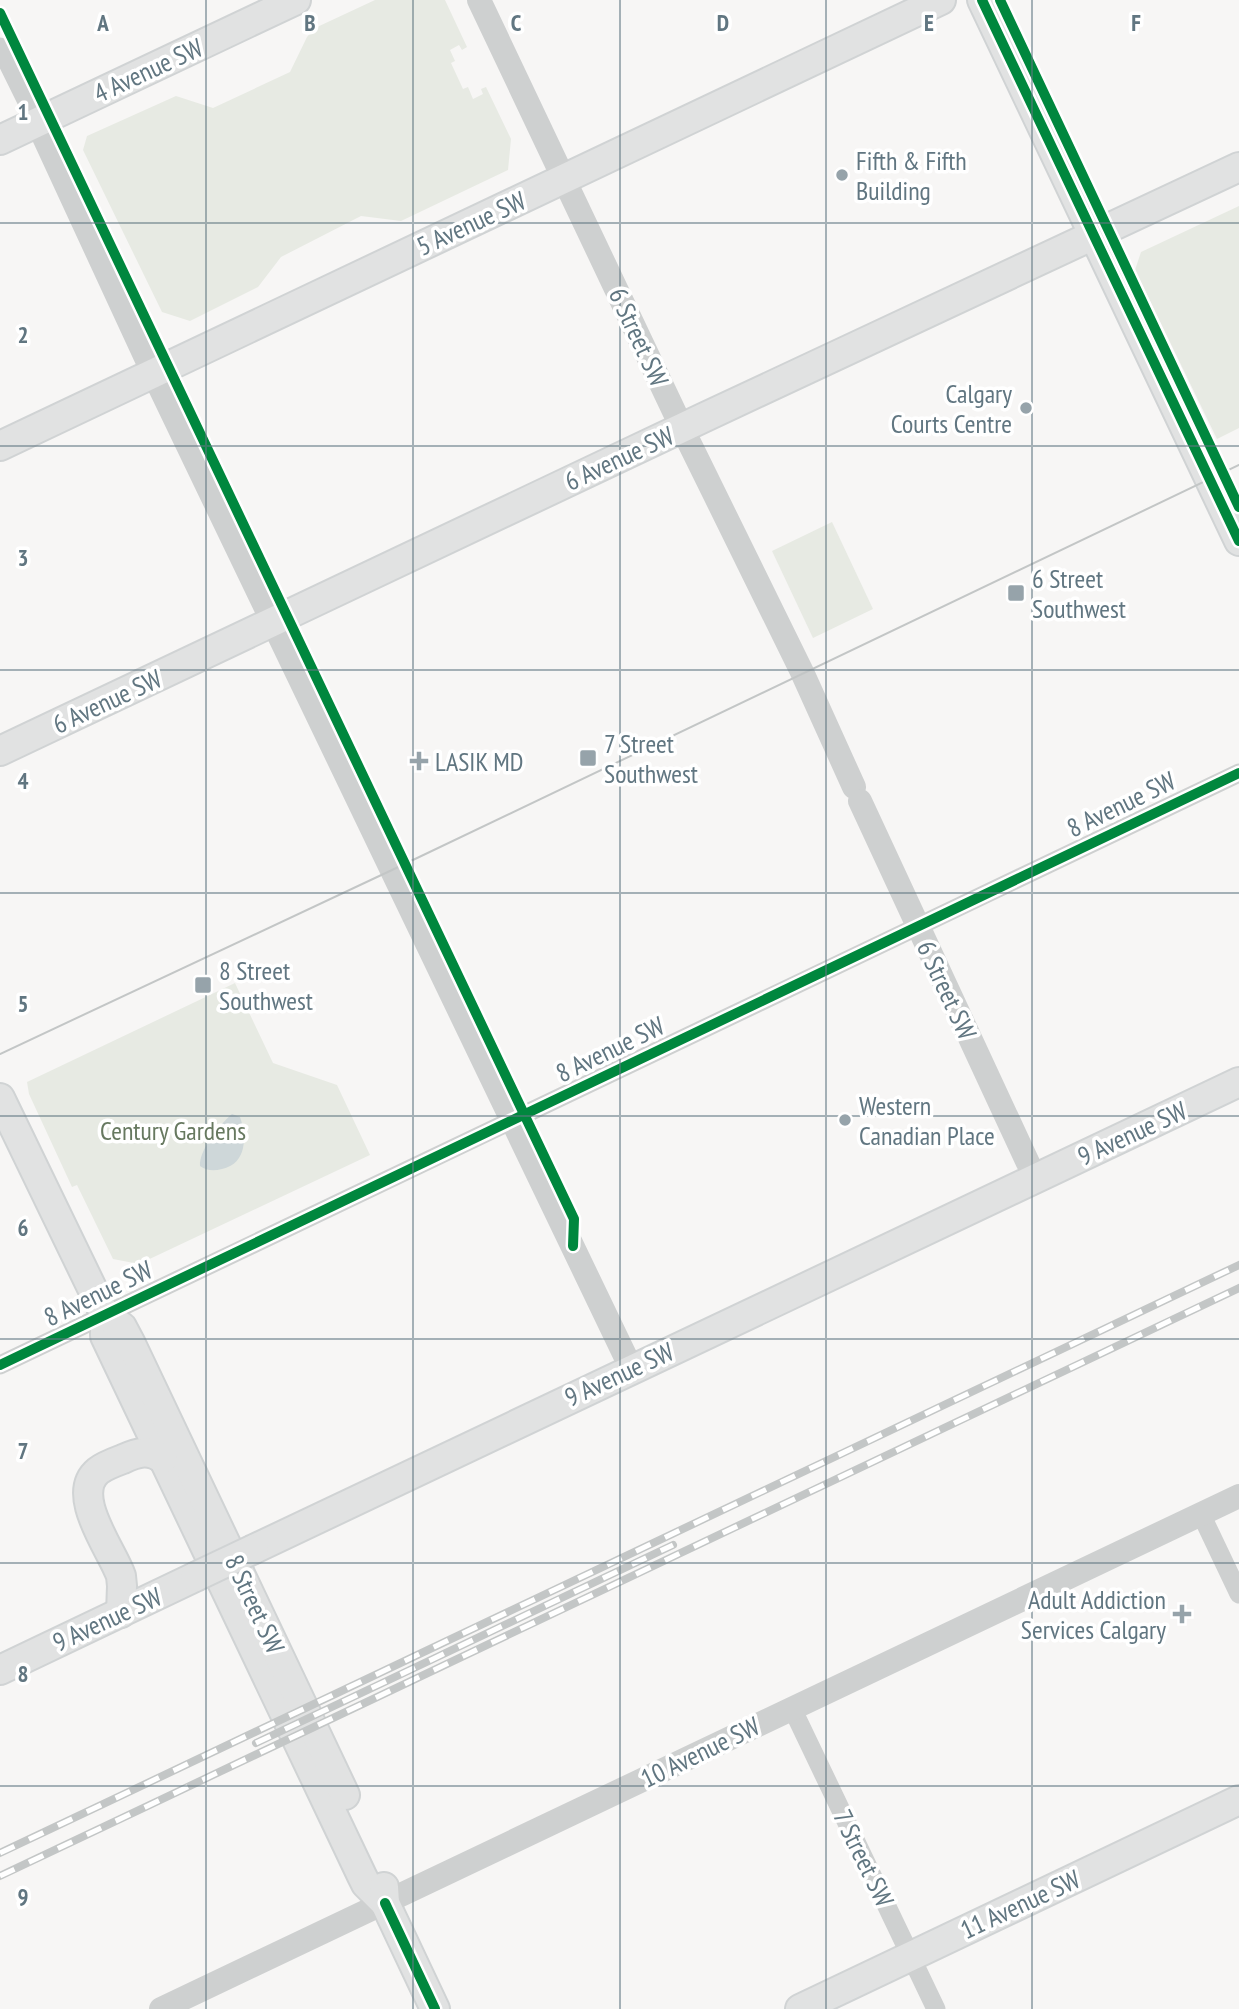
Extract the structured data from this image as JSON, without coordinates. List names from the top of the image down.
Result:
{
  "streets": {
    "main road": [
      "4 Avenue SW",
      "5 Avenue SW",
      "6 Avenue SW",
      "9 Avenue SW",
      "8 Street SW",
      "11 Avenue SW"
    ],
    "street": [
      "6 Street SW",
      "8 Avenue SW",
      "10 Avenue SW",
      "7 Street SW"
    ]
  },
  "crossings": [
    ["5 Avenue SW", "6 Street SW"],
    ["6 Street SW", "6 Avenue SW"],
    ["6 Street SW", "8 Avenue SW"],
    ["6 Street SW", "9 Avenue SW"],
    ["8 Avenue SW", "8 Street SW"],
    ["8 Street SW", "10 Avenue SW"],
    ["10 Avenue SW", "7 Street SW"],
    ["7 Street SW", "11 Avenue SW"]
  ],
  "parks": ["Century Gardens"],
  "places": {
    "other": ["Fifth & Fifth Building", "Calgary Courts Centre", "Western Canadian Place"],
    "transit": ["6 Street Southwest", "7 Street Southwest", "8 Street Southwest"],
    "health": ["LASIK MD", "Adult Addiction Services Calgary"]
  },
  "grid": {
    "columns": [
      "A",
      "B",
      "C",
      "D",
      "E",
      "F"
    ],
    "rows": [
      "1",
      "2",
      "3",
      "4",
      "5",
      "6",
      "7",
      "8",
      "9"
    ]
  }
}
